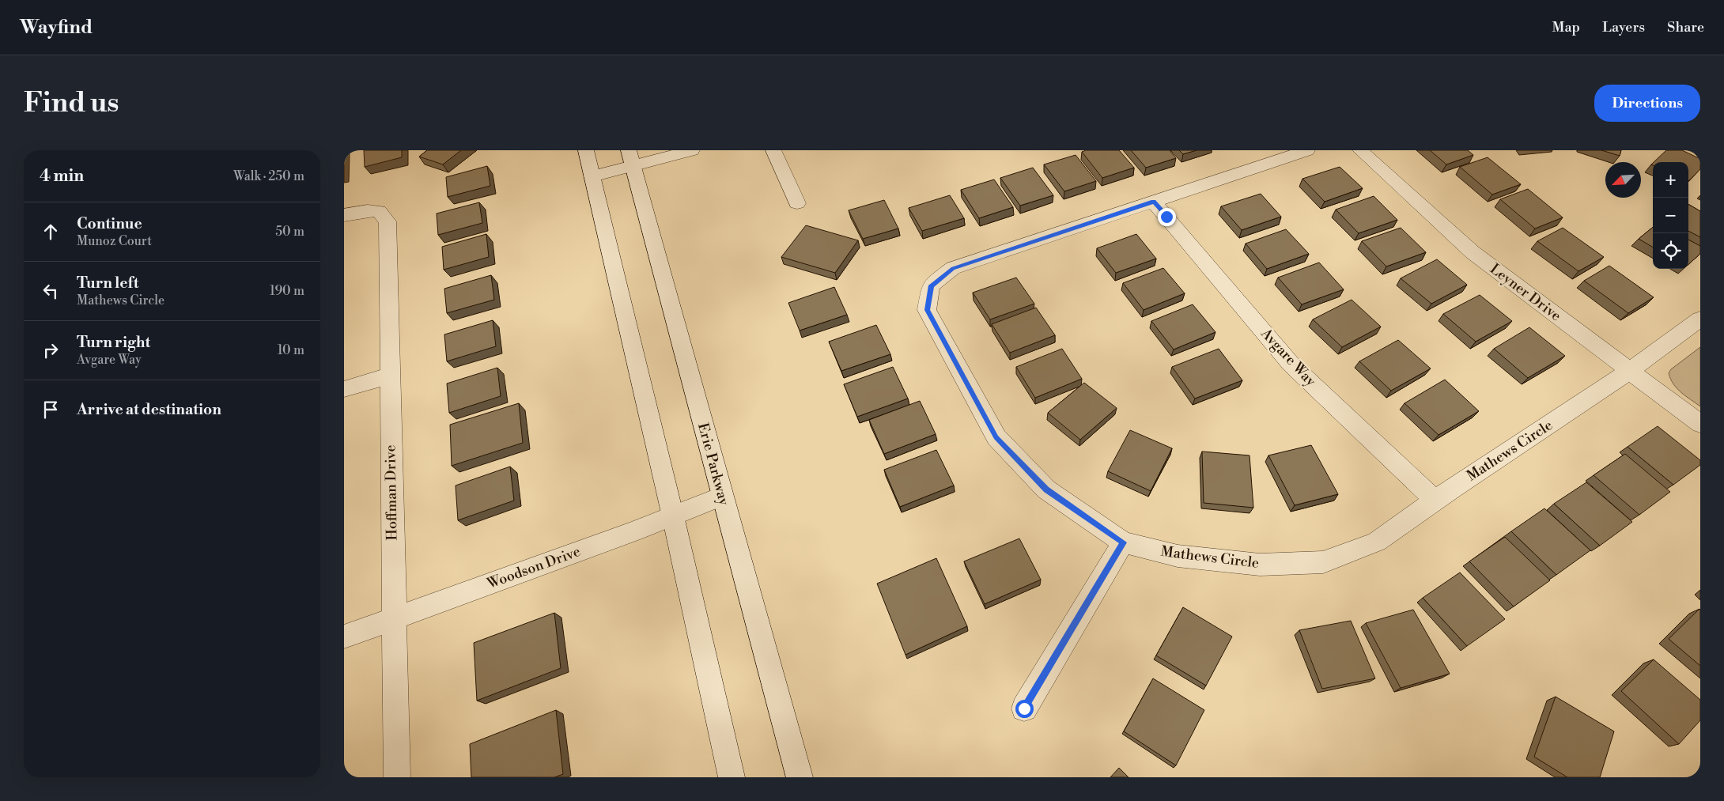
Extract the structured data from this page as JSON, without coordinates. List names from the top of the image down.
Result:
{
  "streets": {
    "street": [
      "Leyner Drive",
      "Avgare Way",
      "Mathews Circle",
      "Erie Parkway",
      "Hoffman Drive",
      "Woodson Drive"
    ]
  },
  "crossings": [
    ["Leyner Drive", "Mathews Circle"],
    ["Avgare Way", "Mathews Circle"],
    ["Erie Parkway", "Woodson Drive"],
    ["Hoffman Drive", "Woodson Drive"]
  ],
  "north": "bottom left",
  "page": {
    "header": "Wayfind",
    "nav": ["Map", "Layers", "Share"],
    "buttons": "Directions",
    "title": "Find us",
    "heading": ["4 min", "Walk · 250 m"],
    "map_buttons": ["+", "−"],
    "list": [
      ["Continue", "Munoz Court", "50 m"],
      ["Turn left", "Mathews Circle", "190 m"],
      ["Turn right", "Avgare Way", "10 m"],
      "Arrive at destination"
    ]
  }
}
